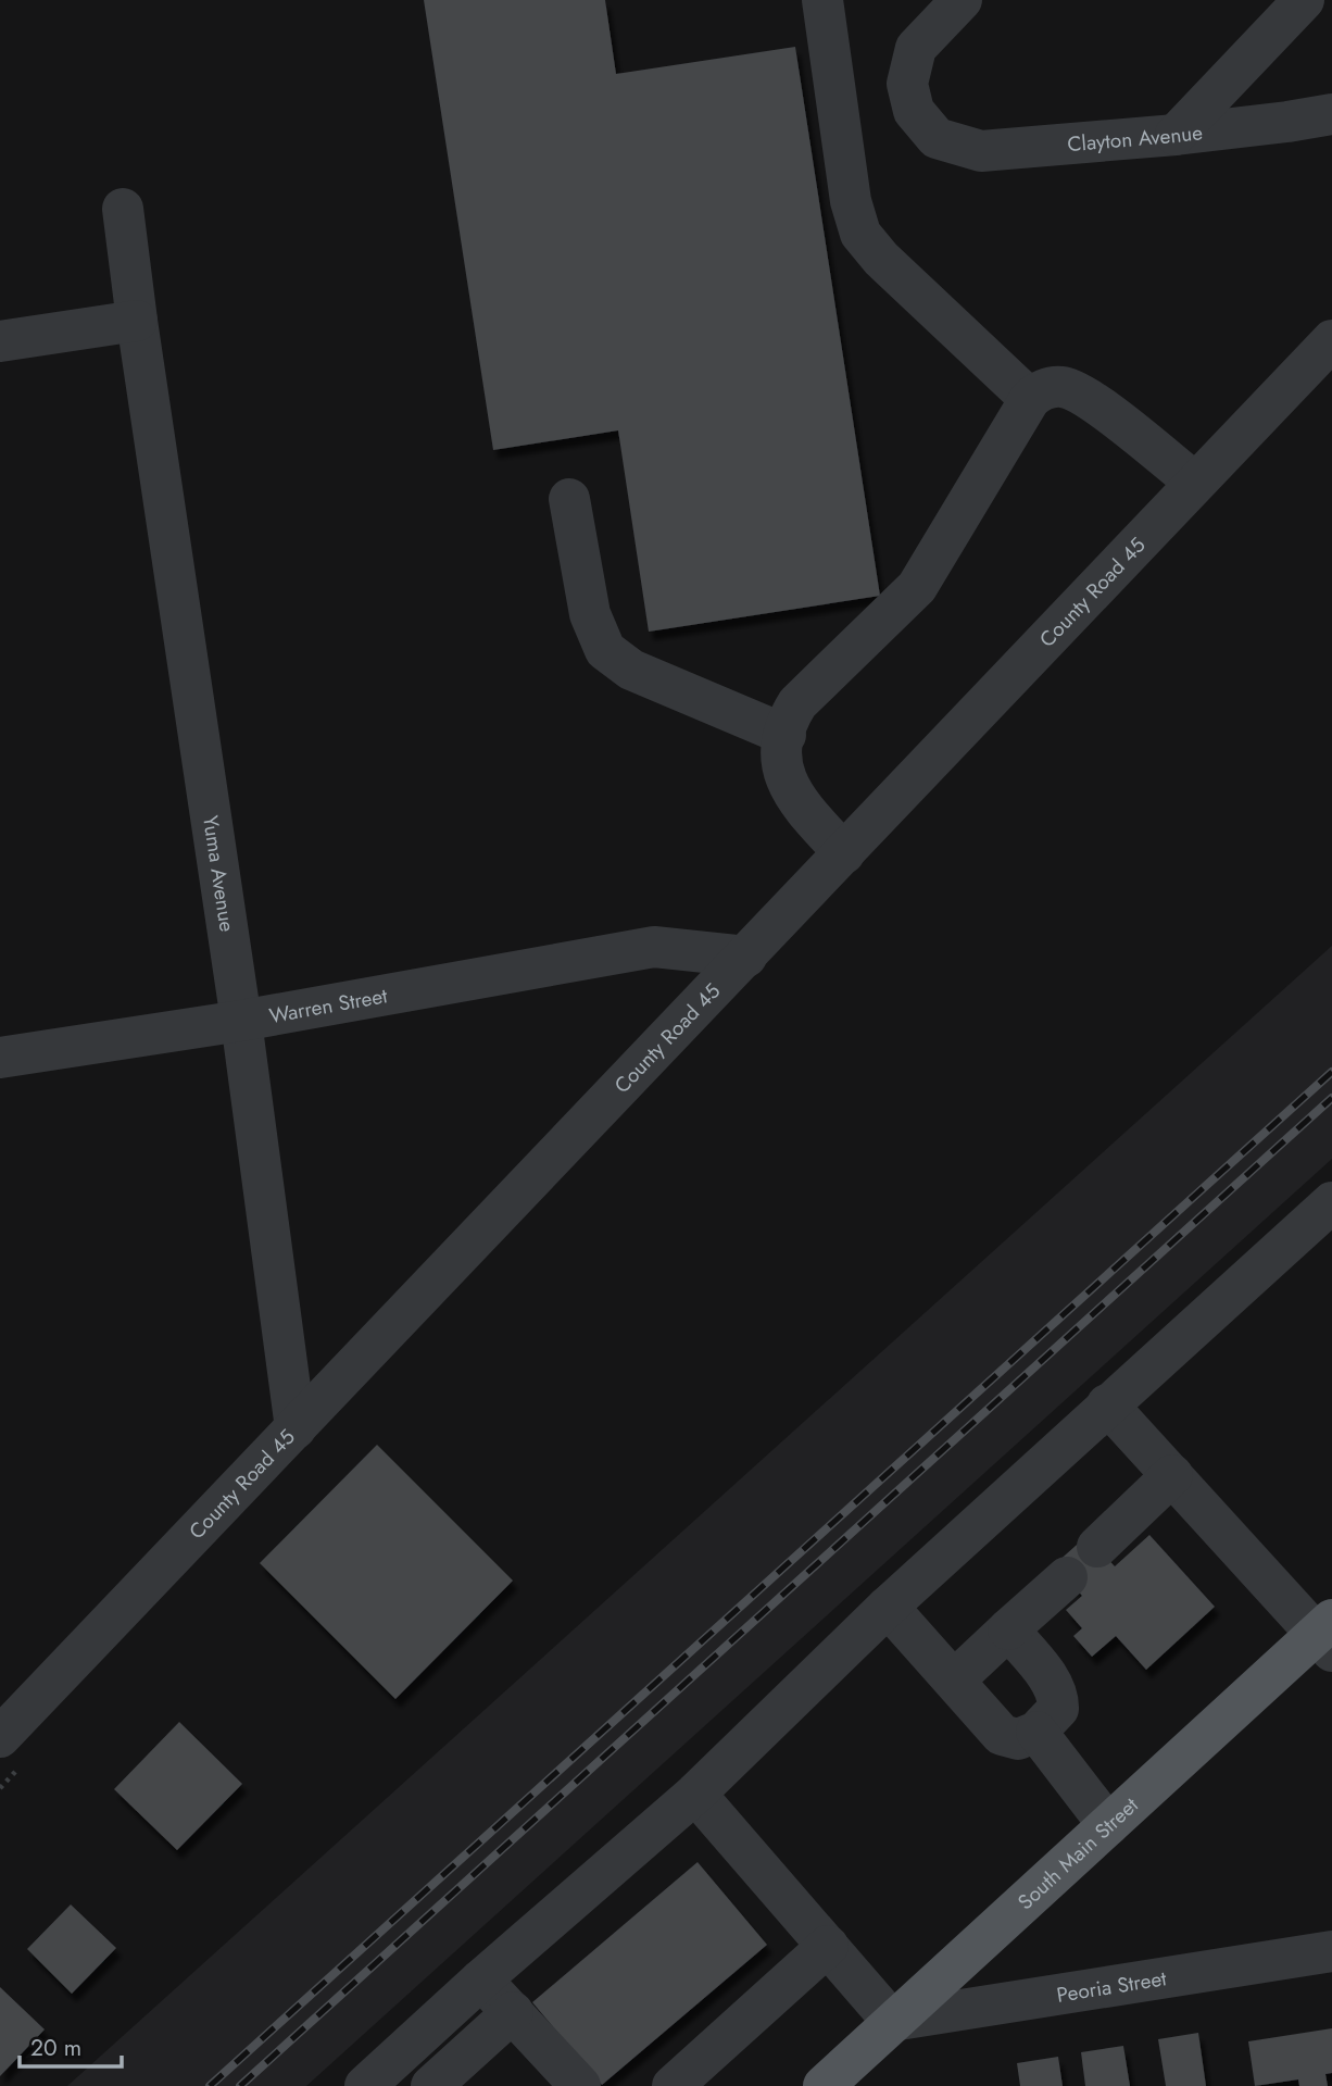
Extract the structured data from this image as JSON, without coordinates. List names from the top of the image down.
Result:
{
  "streets": {
    "main road": ["South Main Street"],
    "street": [
      "Clayton Avenue",
      "County Road 45",
      "Yuma Avenue",
      "Warren Street",
      "Peoria Street"
    ]
  },
  "crossings": [
    ["County Road 45", "Yuma Avenue"],
    ["County Road 45", "Warren Street"],
    ["Yuma Avenue", "Warren Street"],
    ["South Main Street", "Peoria Street"]
  ],
  "scale_bar": "20 m"
}
